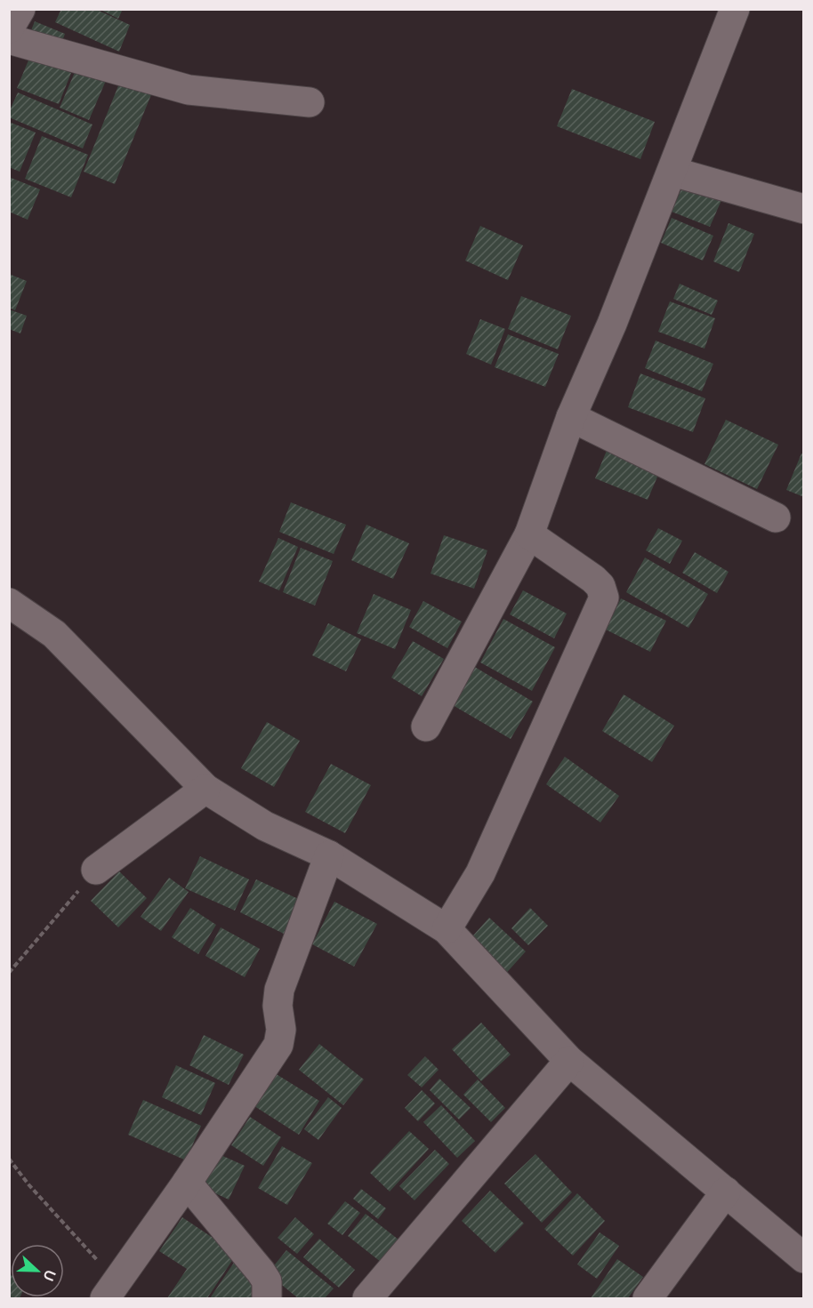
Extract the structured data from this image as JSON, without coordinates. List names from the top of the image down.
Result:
{
  "north": "right"
}
